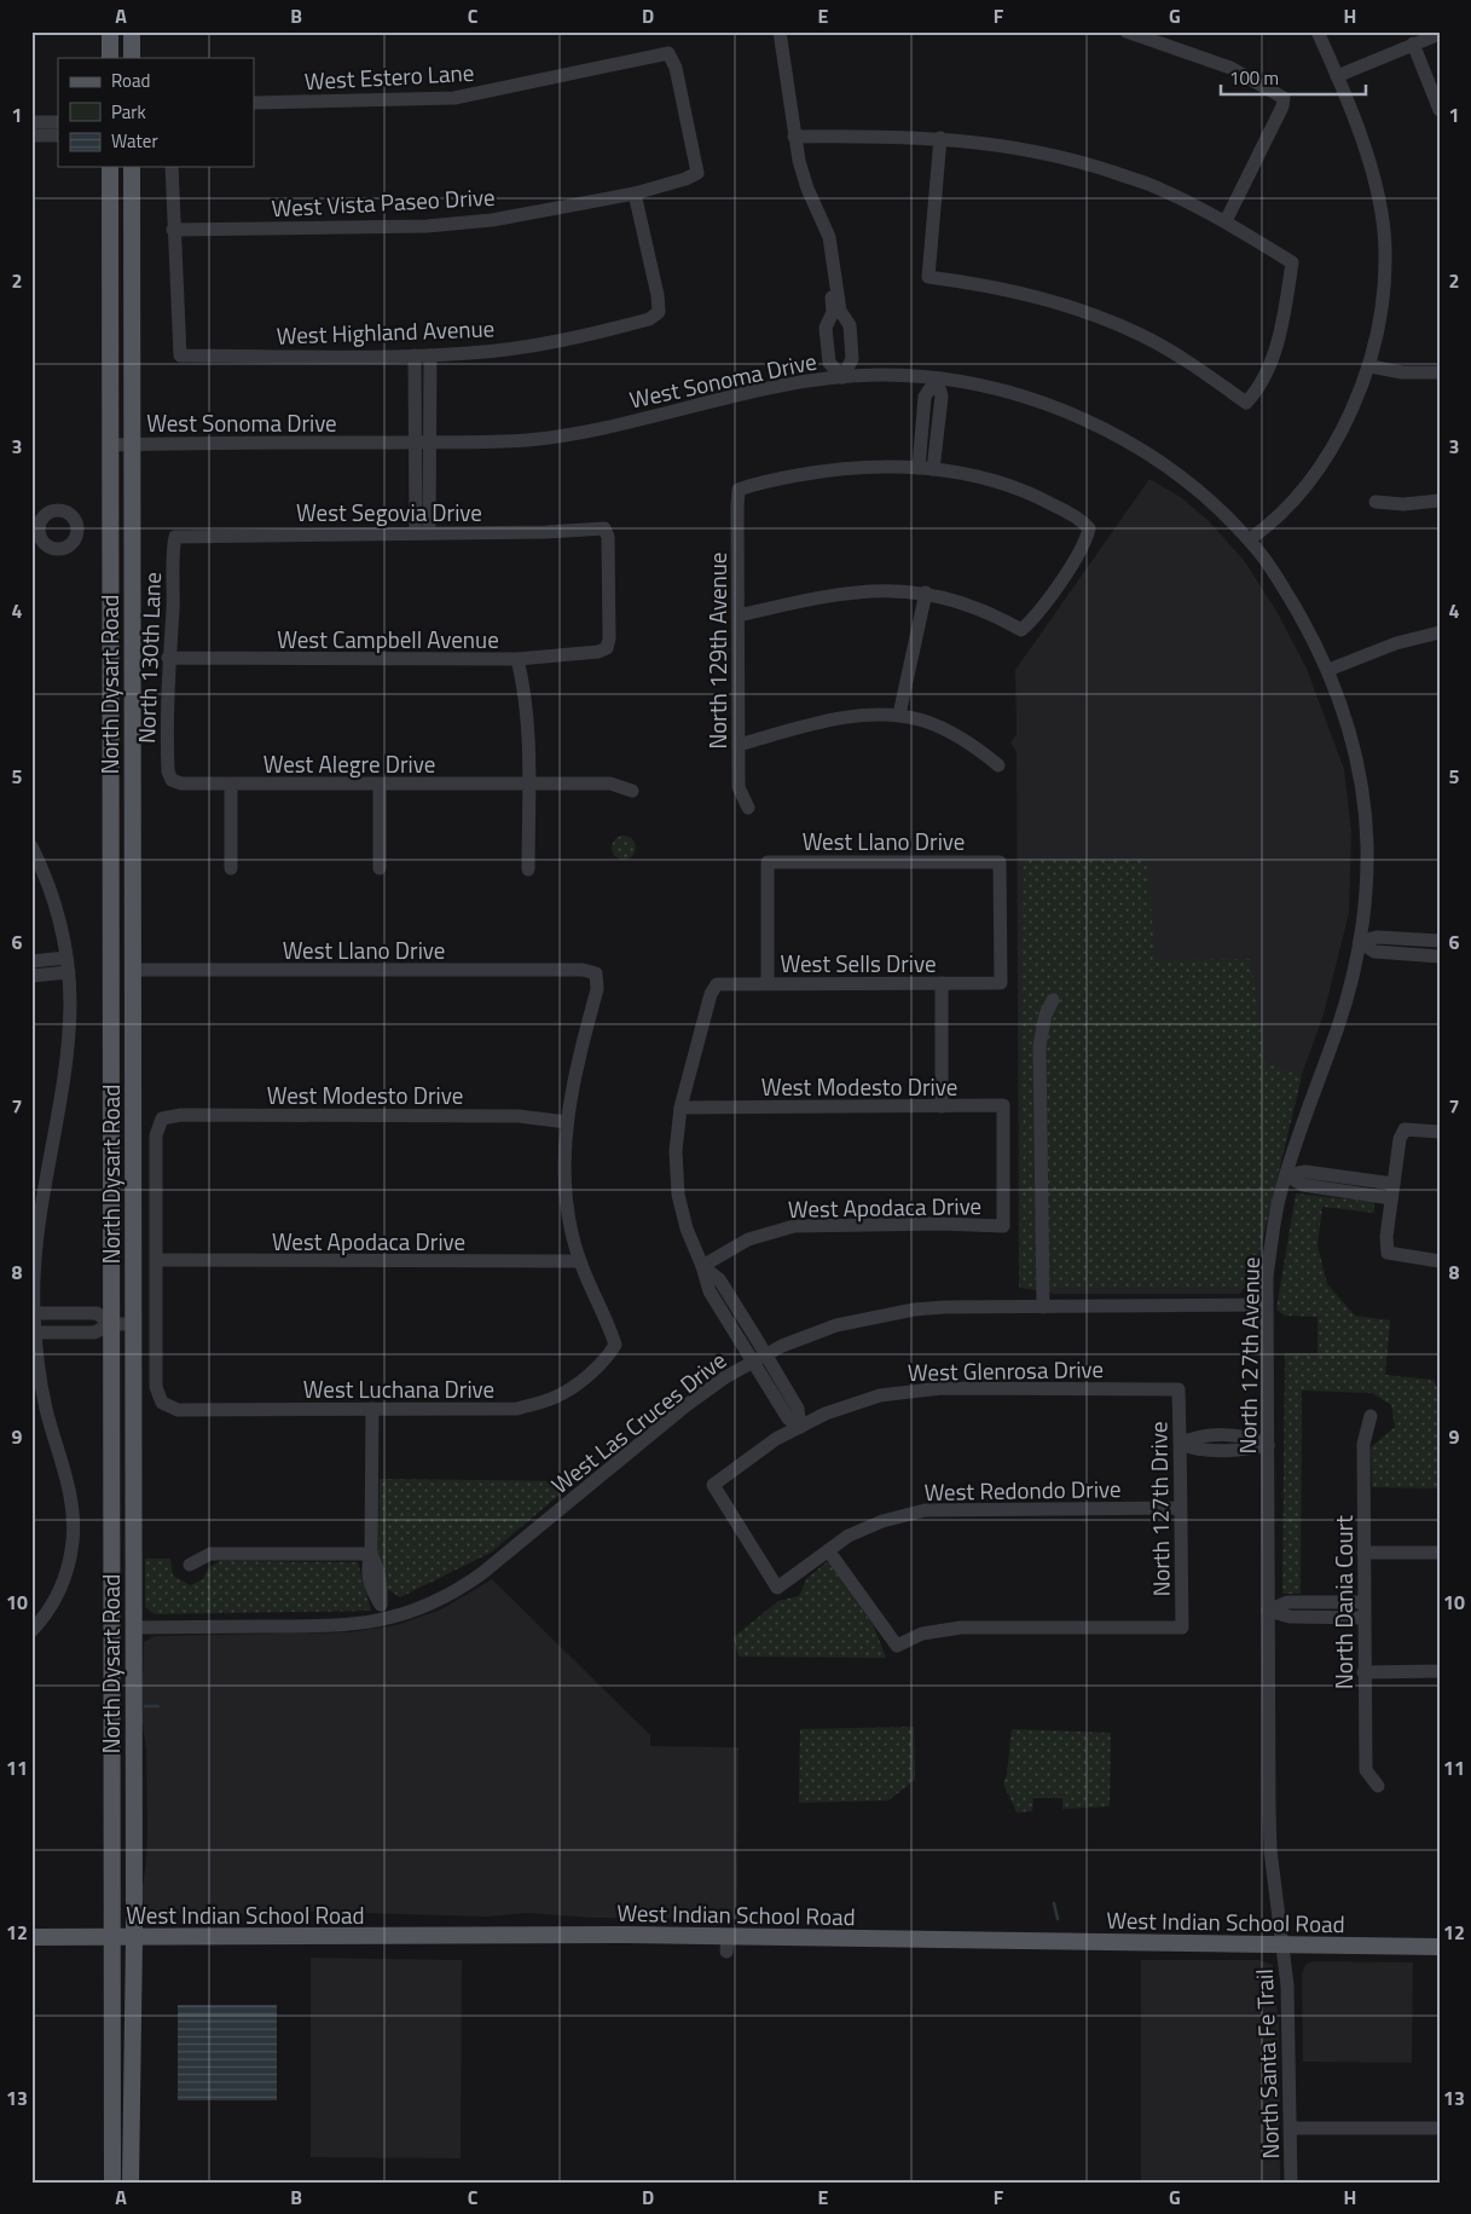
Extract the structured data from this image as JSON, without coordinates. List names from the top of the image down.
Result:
{
  "streets": {
    "main road": ["North Dysart Road", "West Indian School Road"],
    "street": [
      "West Estero Lane",
      "West Vista Paseo Drive",
      "West Highland Avenue",
      "West Sonoma Drive",
      "West Segovia Drive",
      "West Campbell Avenue",
      "North 129th Avenue",
      "North 130th Lane",
      "West Alegre Drive",
      "West Llano Drive",
      "West Sells Drive",
      "West Modesto Drive",
      "West Apodaca Drive",
      "North 127th Avenue",
      "West Glenrosa Drive",
      "West Luchana Drive",
      "West Las Cruces Drive",
      "West Redondo Drive",
      "North 127th Drive",
      "North Dania Court",
      "North Santa Fe Trail"
    ]
  },
  "crossings": [
    ["West Estero Lane", "West Vista Paseo Drive"],
    ["West Vista Paseo Drive", "West Highland Avenue"],
    ["West Sonoma Drive", "North Dysart Road"],
    ["West Sonoma Drive", "North 127th Avenue"],
    ["West Segovia Drive", "West Campbell Avenue"],
    ["West Segovia Drive", "North 130th Lane"],
    ["West Campbell Avenue", "North 130th Lane"],
    ["North 130th Lane", "West Alegre Drive"],
    ["North Dysart Road", "West Llano Drive"],
    ["North Dysart Road", "West Las Cruces Drive"],
    ["North Dysart Road", "West Indian School Road"],
    ["West Llano Drive", "West Sells Drive"],
    ["West Llano Drive", "West Modesto Drive"],
    ["West Sells Drive", "West Modesto Drive"],
    ["West Modesto Drive", "West Apodaca Drive"],
    ["West Modesto Drive", "West Luchana Drive"],
    ["West Apodaca Drive", "West Luchana Drive"],
    ["North 127th Avenue", "West Las Cruces Drive"],
    ["North 127th Avenue", "West Indian School Road"],
    ["North 127th Avenue", "North Santa Fe Trail"],
    ["West Glenrosa Drive", "West Redondo Drive"],
    ["West Glenrosa Drive", "North 127th Drive"],
    ["West Redondo Drive", "North 127th Drive"],
    ["West Indian School Road", "North Santa Fe Trail"]
  ],
  "legend": ["Road", "Park", "Water"],
  "scale_bar": "100 m",
  "grid": {
    "columns": [
      "A",
      "B",
      "C",
      "D",
      "E",
      "F",
      "G",
      "H"
    ],
    "rows": [
      "1",
      "2",
      "3",
      "4",
      "5",
      "6",
      "7",
      "8",
      "9",
      "10",
      "11",
      "12",
      "13"
    ]
  }
}
